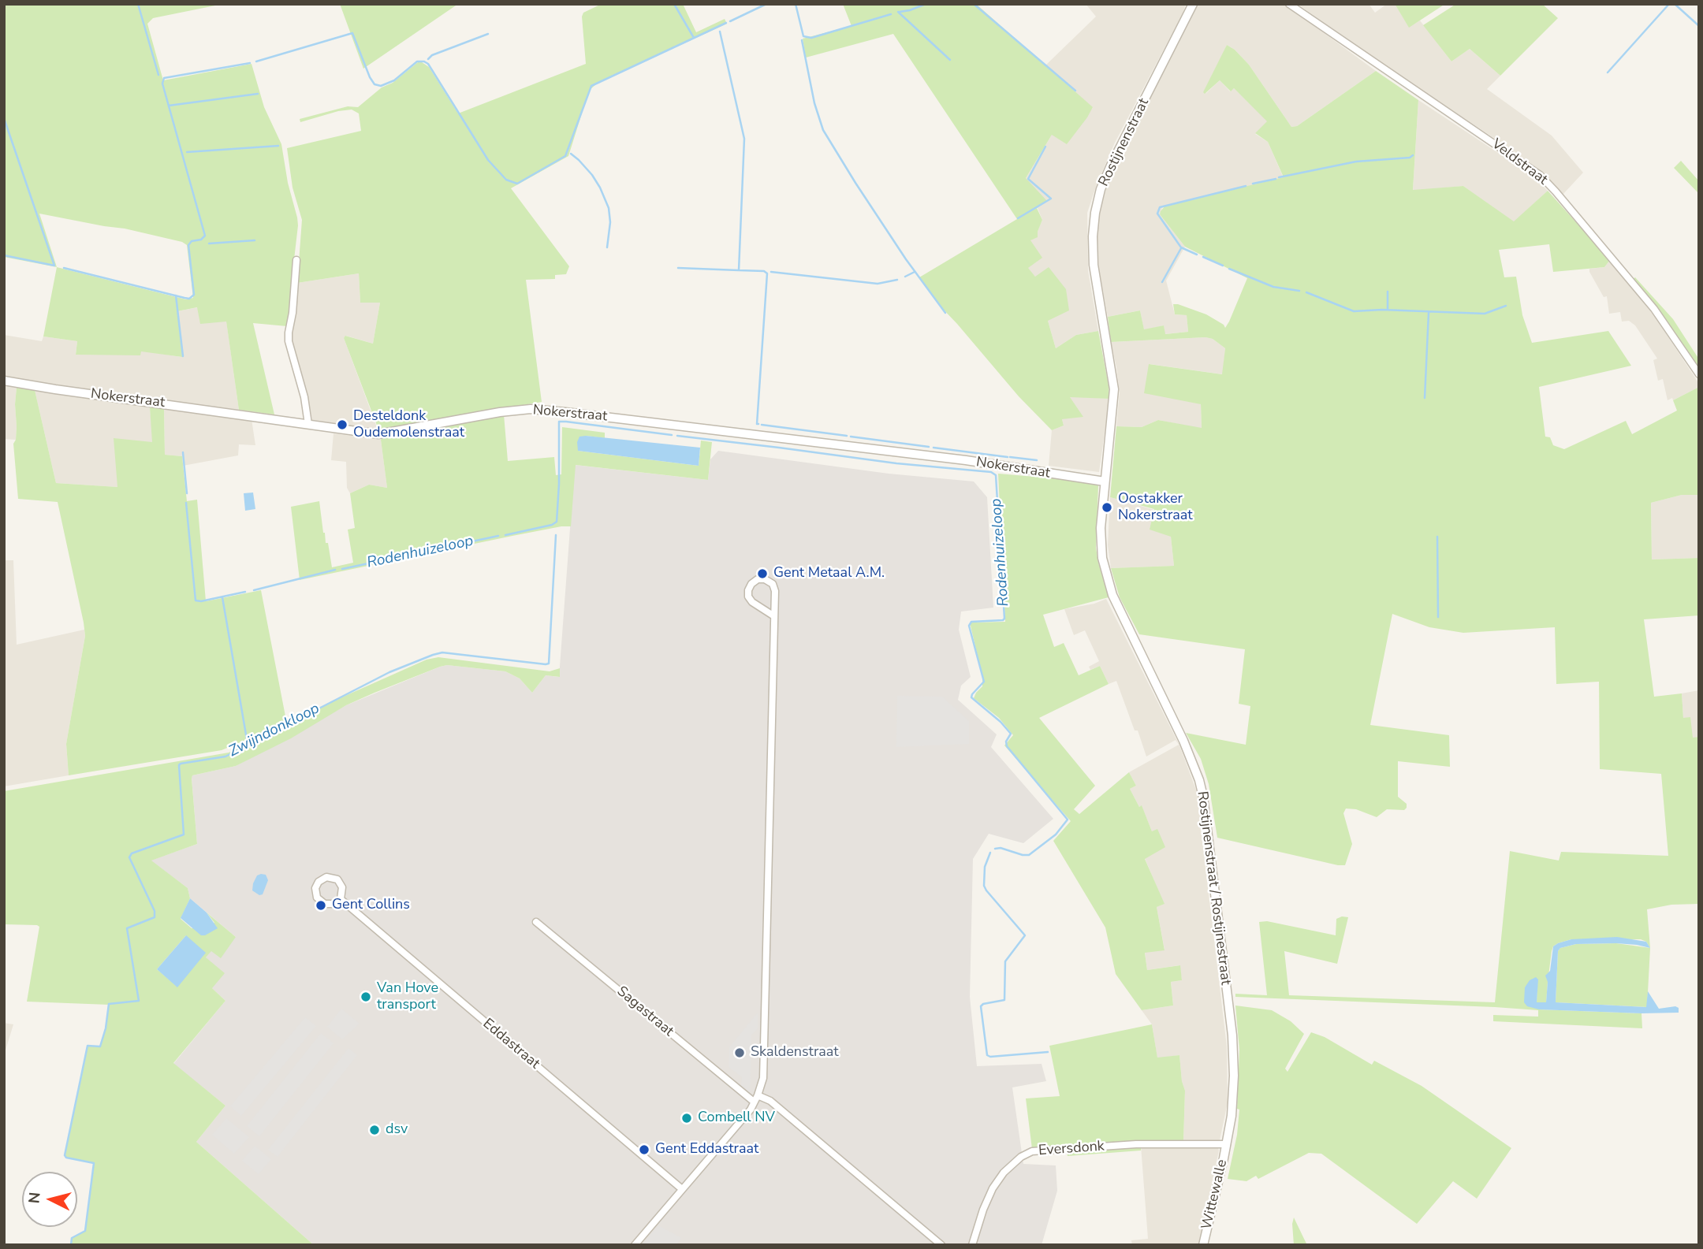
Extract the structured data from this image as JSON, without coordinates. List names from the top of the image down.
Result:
{
  "streets": {
    "street": [
      "Rostijnenstraat",
      "Veldstraat",
      "Nokerstraat",
      "Rostijnenstraat / Rostijnestraat",
      "Sagastraat",
      "Eddastraat",
      "Eversdonk",
      "Wittewalle"
    ]
  },
  "crossings": [
    ["Rostijnenstraat", "Rostijnenstraat / Rostijnestraat"],
    ["Nokerstraat", "Rostijnenstraat / Rostijnestraat"],
    ["Rostijnenstraat / Rostijnestraat", "Eversdonk"],
    ["Rostijnenstraat / Rostijnestraat", "Wittewalle"],
    ["Eversdonk", "Wittewalle"]
  ],
  "water": ["Rodenhuizeloop", "Zwijndonkloop"],
  "places": [
    "Desteldonk Oudemolenstraat",
    "Oostakker Nokerstraat",
    "Gent Metaal A.M.",
    "Gent Collins",
    "Van Hove transport",
    "Skaldenstraat",
    "Combell NV",
    "dsv",
    "Gent Eddastraat"
  ],
  "north": "left"
}
